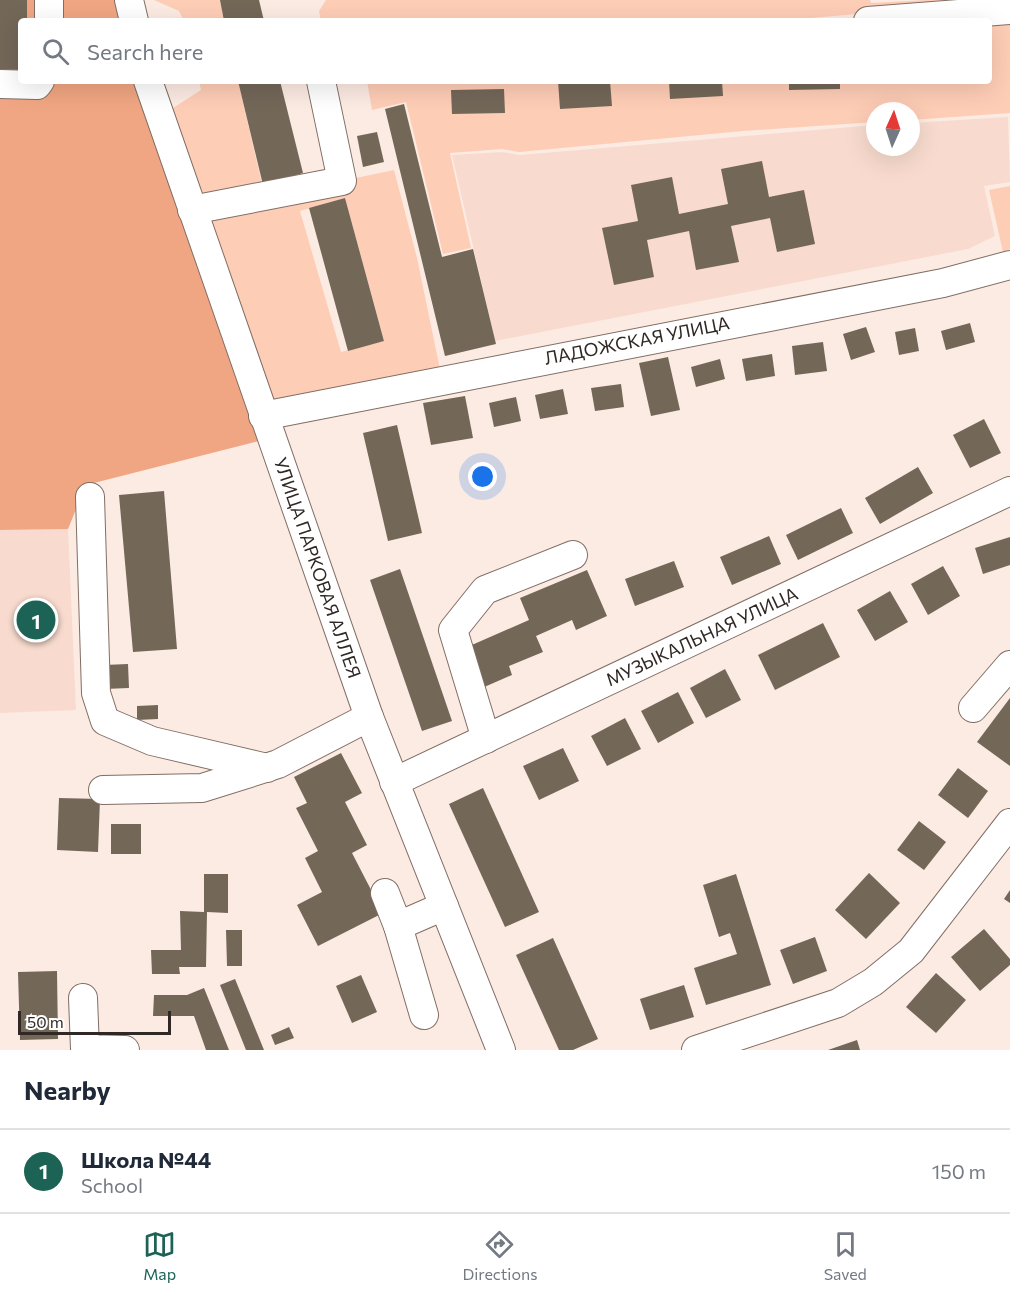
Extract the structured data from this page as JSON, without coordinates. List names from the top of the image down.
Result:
{
  "streets": {
    "street": ["ЛАДОЖСКАЯ УЛИЦА", "УЛИЦА ПАРКОВАЯ АЛЛЕЯ", "МУЗЫКАЛЬНАЯ УЛИЦА"]
  },
  "crossings": [
    ["ЛАДОЖСКАЯ УЛИЦА", "УЛИЦА ПАРКОВАЯ АЛЛЕЯ"],
    ["УЛИЦА ПАРКОВАЯ АЛЛЕЯ", "МУЗЫКАЛЬНАЯ УЛИЦА"]
  ],
  "scale_bar": "50 m",
  "north": "top",
  "page": {
    "search": "Search here",
    "pins": "1",
    "scale": "50 m",
    "heading": "Nearby",
    "list": [
      {
        "mark": "1",
        "name": "Школа №44",
        "note": "School",
        "value": "150 m"
      }
    ],
    "nav": ["Map", "Directions", "Saved"]
  }
}
